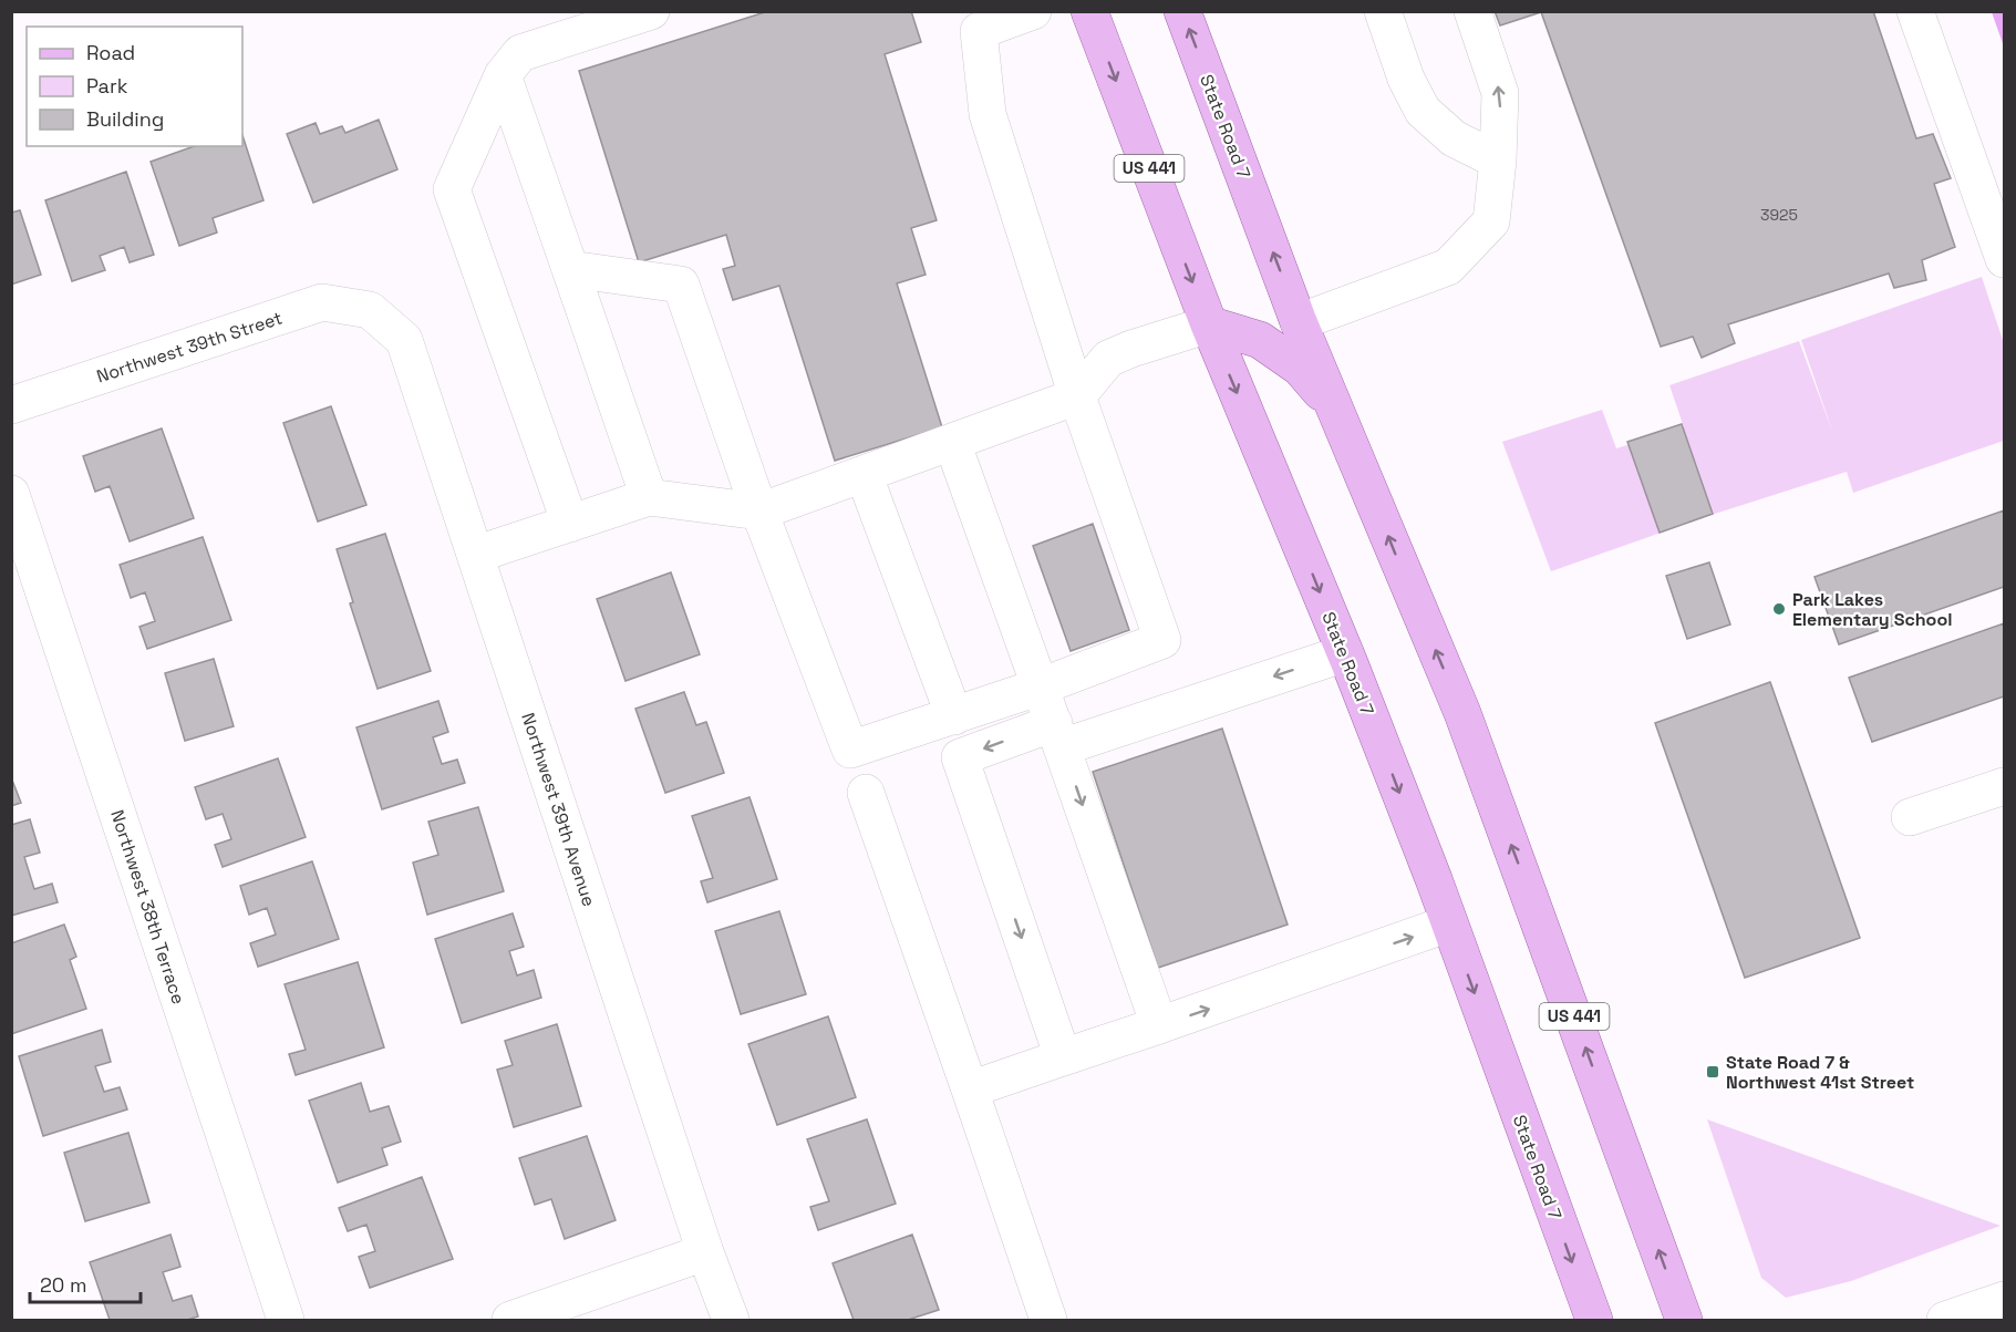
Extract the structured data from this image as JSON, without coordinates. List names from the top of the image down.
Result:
{
  "streets": {
    "main road": ["State Road 7", "US 441"],
    "street": ["Northwest 39th Street", "Northwest 39th Avenue", "Northwest 38th Terrace"]
  },
  "crossings": [
    ["Northwest 39th Street", "Northwest 39th Avenue"]
  ],
  "places": {
    "other": ["Park Lakes Elementary School"],
    "transit": ["State Road 7 & Northwest 41st Street"]
  },
  "house_numbers": ["3925"],
  "legend": ["Road", "Park", "Building"],
  "scale_bar": "20 m"
}
